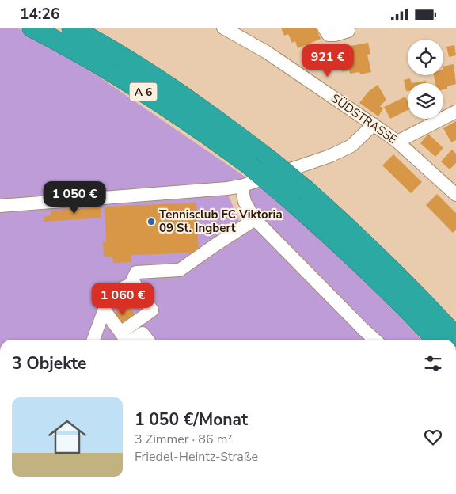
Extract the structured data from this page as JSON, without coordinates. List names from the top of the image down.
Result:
{
  "streets": {
    "highway": ["A 6"],
    "street": ["SÜDSTRASSE"]
  },
  "places": ["Tennisclub FC Viktoria 09 St. Ingbert"],
  "page": {
    "status": "14:26",
    "price": ["921 €", "1 050 €", "1 060 €"],
    "heading": "3 Objekte",
    "list": [
      {
        "name": "1 050 €/Monat",
        "note": "3 Zimmer · 86 m² · Friedel-Heintz-Straße"
      }
    ]
  }
}
